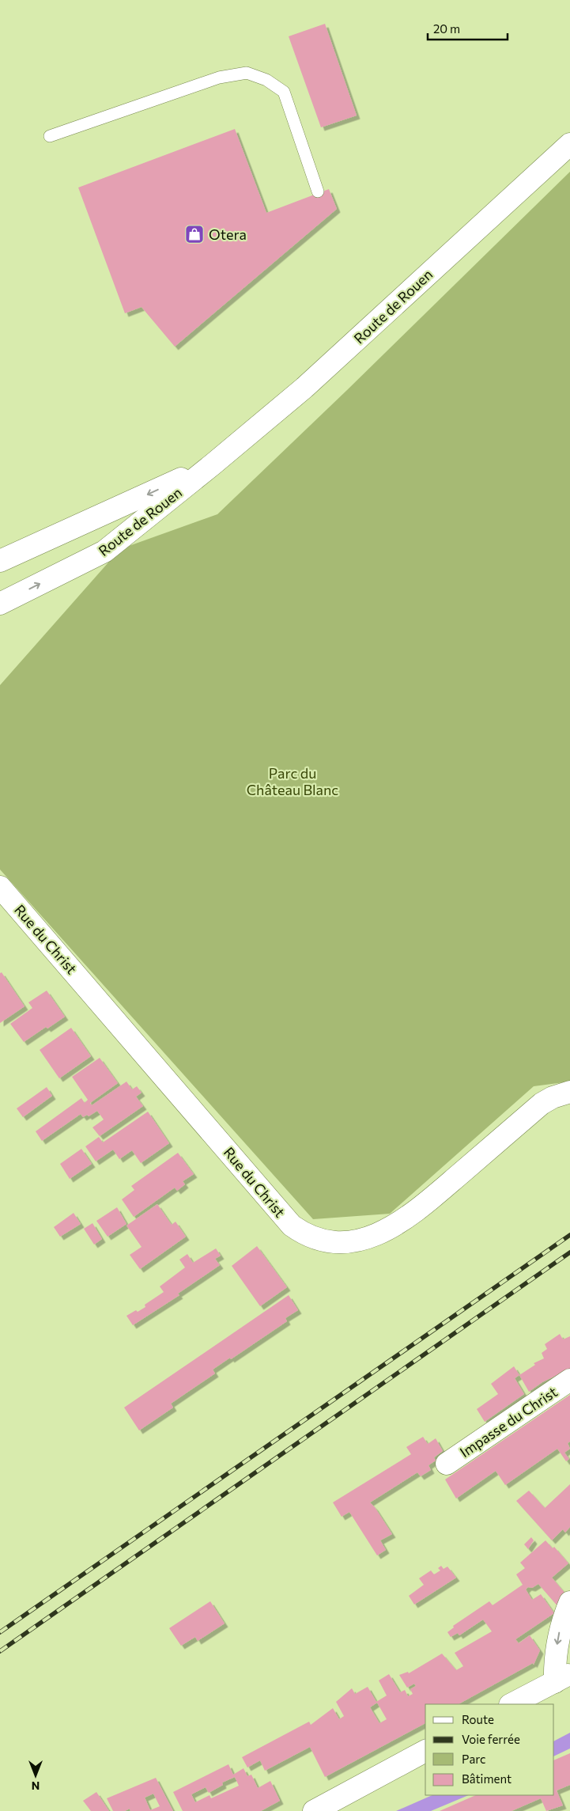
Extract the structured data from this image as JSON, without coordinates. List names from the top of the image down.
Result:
{
  "streets": {
    "street": ["Route de Rouen", "Rue du Christ", "Impasse du Christ"]
  },
  "parks": ["Parc du Château Blanc"],
  "places": {
    "shop": ["Otera"]
  },
  "legend": [
    "Route",
    "Voie ferrée",
    "Parc",
    "Bâtiment"
  ],
  "scale_bar": "20 m",
  "north": "bottom"
}
